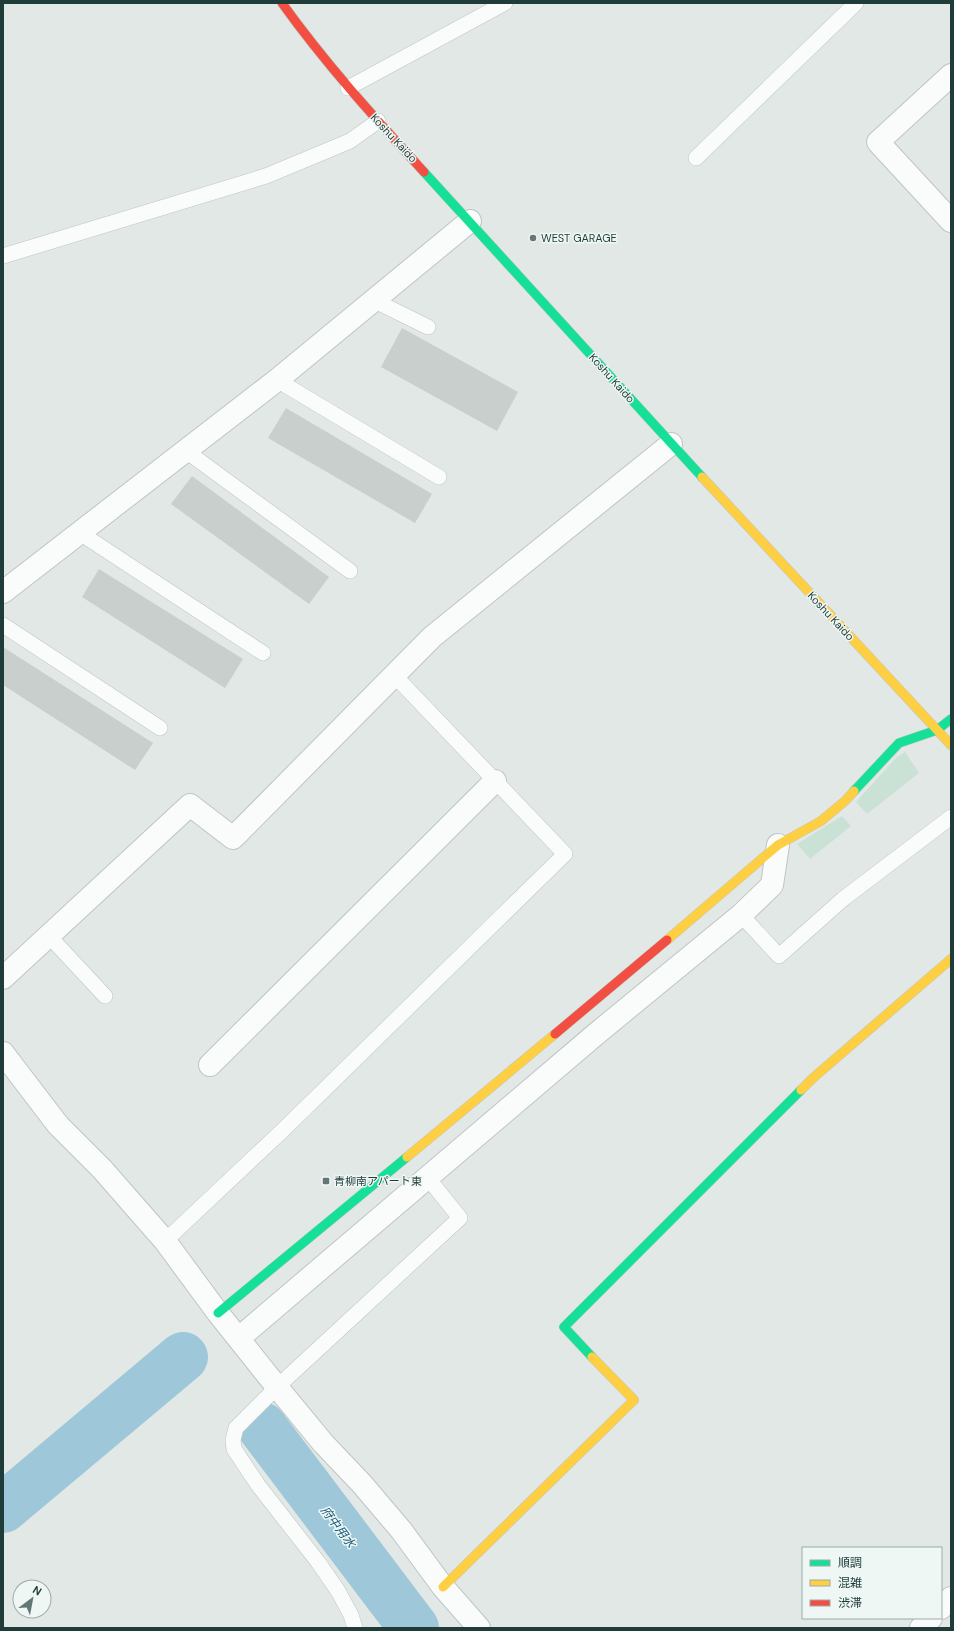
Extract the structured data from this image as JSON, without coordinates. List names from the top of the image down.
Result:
{
  "streets": {
    "street": ["Koshu Kaido"]
  },
  "water": ["府中用水"],
  "places": {
    "other": ["WEST GARAGE"],
    "transit": ["青柳南アパート東"]
  },
  "legend": ["順調", "混雑", "渋滞"],
  "north": "top right"
}
